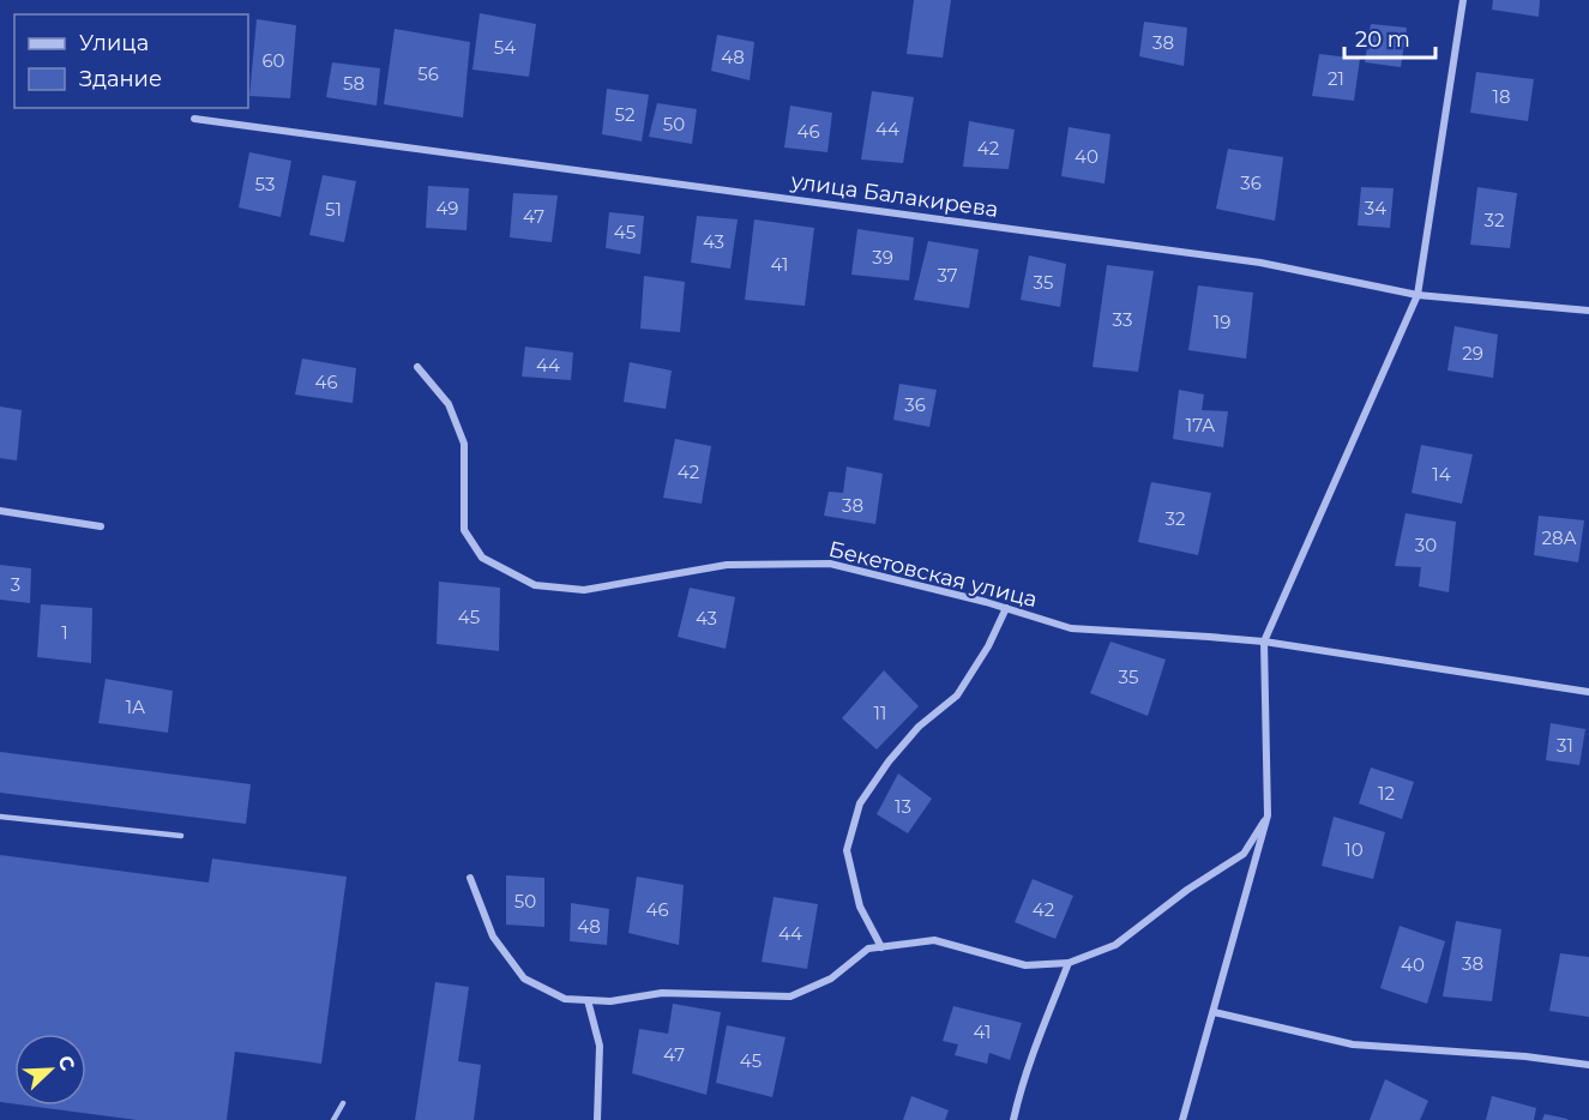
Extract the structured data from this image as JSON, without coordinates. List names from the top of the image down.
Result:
{
  "streets": {
    "street": ["улица Балакирева", "Бекетовская улица"]
  },
  "house_numbers": [
    "38",
    "54",
    "48",
    "60",
    "56",
    "21",
    "58",
    "18",
    "52",
    "50",
    "44",
    "46",
    "42",
    "40",
    "36",
    "53",
    "49",
    "34",
    "51",
    "47",
    "32",
    "45",
    "43",
    "39",
    "41",
    "37",
    "35",
    "33",
    "19",
    "29",
    "44",
    "46",
    "36",
    "17А",
    "42",
    "14",
    "38",
    "32",
    "28А",
    "30",
    "3",
    "45",
    "43",
    "1",
    "35",
    "1А",
    "11",
    "31",
    "12",
    "13",
    "10",
    "50",
    "46",
    "42",
    "48",
    "44",
    "38",
    "40",
    "41",
    "47",
    "45"
  ],
  "legend": ["Улица", "Здание"],
  "scale_bar": "20 m",
  "north": "top right"
}
